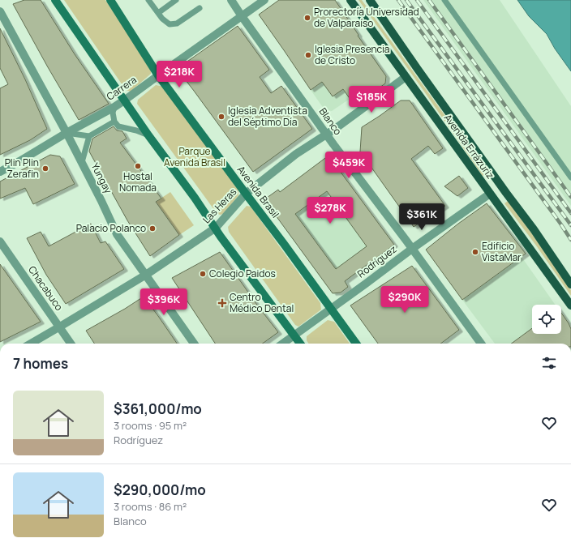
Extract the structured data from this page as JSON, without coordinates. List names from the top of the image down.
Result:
{
  "streets": {
    "main road": ["Avenida Errázuriz", "Avenida Brasil"],
    "street": [
      "Carrera",
      "Blanco",
      "Yungay",
      "Las Heras",
      "Rodríguez",
      "Chacabuco"
    ]
  },
  "crossings": [
    ["Carrera", "Blanco"],
    ["Carrera", "Yungay"],
    ["Carrera", "Avenida Brasil"],
    ["Blanco", "Las Heras"],
    ["Blanco", "Rodríguez"],
    ["Avenida Errázuriz", "Las Heras"],
    ["Avenida Errázuriz", "Rodríguez"],
    ["Yungay", "Las Heras"],
    ["Avenida Brasil", "Las Heras"],
    ["Avenida Brasil", "Rodríguez"],
    ["Las Heras", "Chacabuco"]
  ],
  "parks": ["Parque Avenida Brasil"],
  "places": {
    "other": [
      "Prorectoría Universidad de Valparaíso",
      "Iglesia Presencia de Cristo",
      "Iglesia Adventista del Séptimo Día",
      "Hostal Nomada",
      "Plin Plin Zerafin",
      "Palacio Polanco",
      "Edificio VistaMar",
      "Colegio Paidos"
    ],
    "health": ["Centro Médico Dental"]
  },
  "page": {
    "price": [
      "$218K",
      "$185K",
      "$459K",
      "$278K",
      "$361K",
      "$290K",
      "$396K"
    ],
    "heading": "7 homes",
    "list": [
      {
        "name": "$361,000/mo",
        "note": "3 rooms · 95 m² · Rodríguez"
      },
      {
        "name": "$290,000/mo",
        "note": "3 rooms · 86 m² · Blanco"
      }
    ]
  }
}
